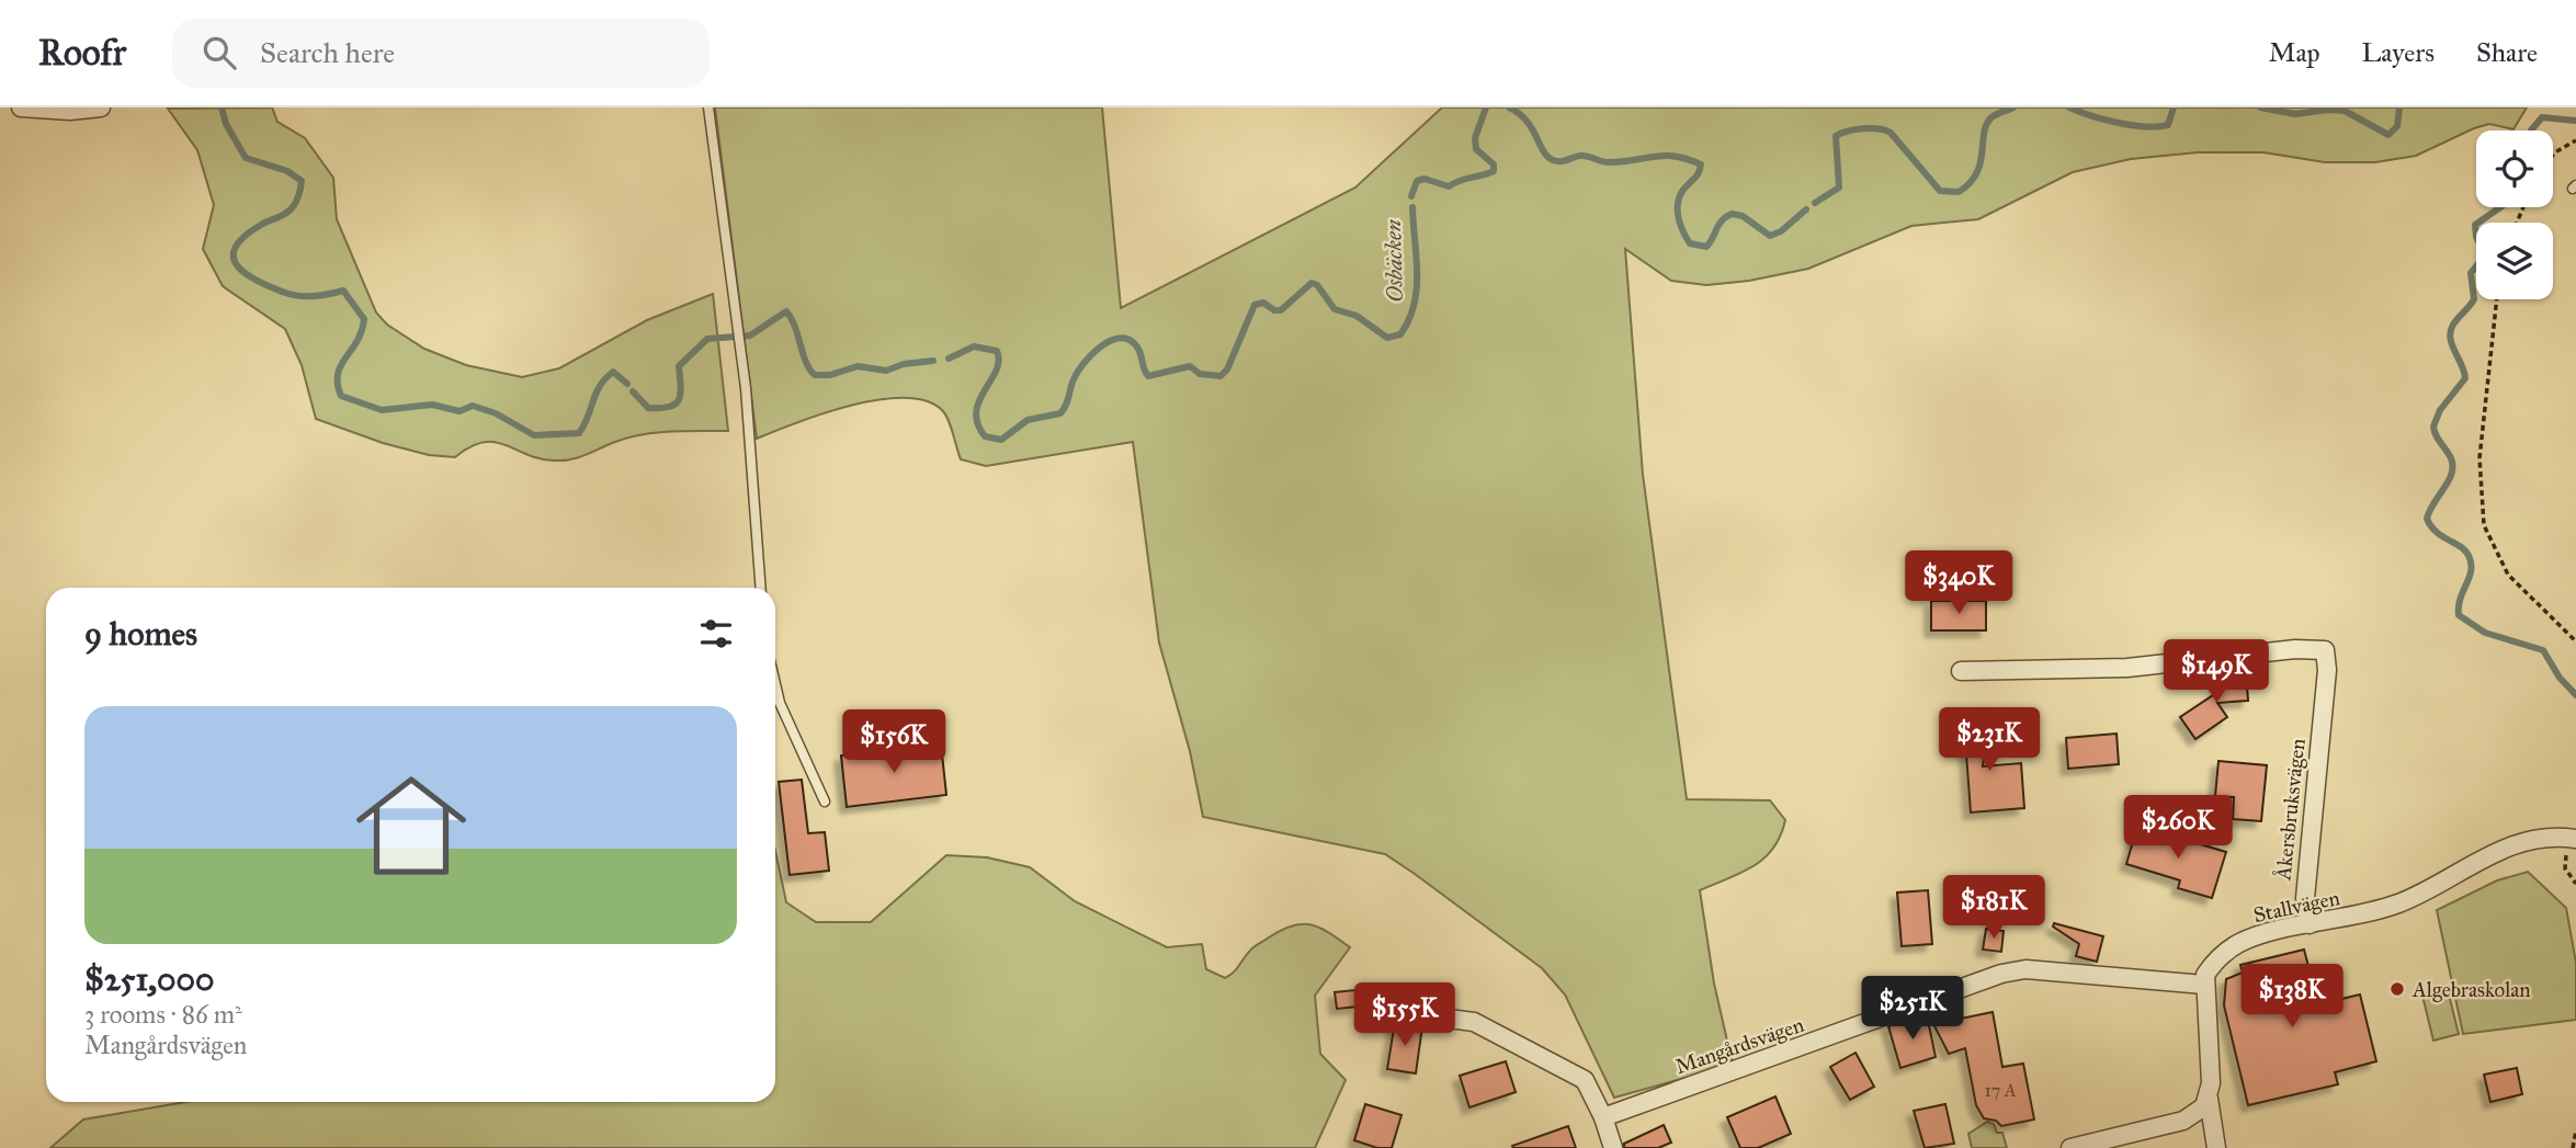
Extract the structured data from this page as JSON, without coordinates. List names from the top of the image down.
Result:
{
  "streets": {
    "street": ["Åkersbruksvägen", "Stallvägen", "Mangårdsvägen"]
  },
  "crossings": [
    ["Åkersbruksvägen", "Stallvägen"],
    ["Stallvägen", "Mangårdsvägen"]
  ],
  "water": ["Osbäcken"],
  "places": ["Algebraskolan"],
  "house_numbers": ["17 A"],
  "page": {
    "header": "Roofr",
    "search": "Search here",
    "nav": ["Map", "Layers", "Share"],
    "price": [
      "$340K",
      "$149K",
      "$231K",
      "$156K",
      "$260K",
      "$181K",
      "$138K",
      "$251K",
      "$155K"
    ],
    "heading": "9 homes",
    "list": [
      {
        "name": "$251,000",
        "note": "3 rooms · 86 m² · Mangårdsvägen"
      }
    ]
  }
}
